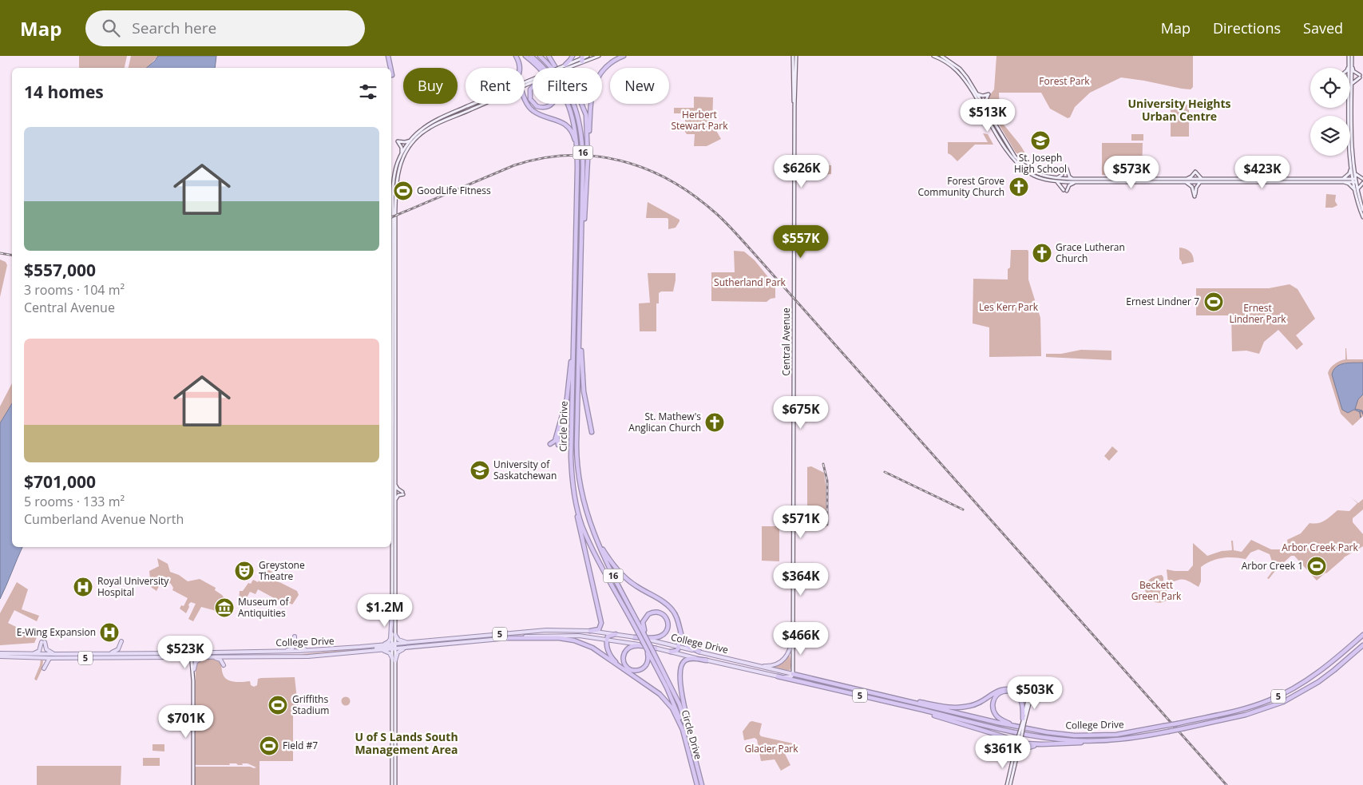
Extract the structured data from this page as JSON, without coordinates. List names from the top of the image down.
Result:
{
  "streets": {
    "highway": [
      "16",
      "Circle Drive",
      "5",
      "College Drive"
    ],
    "main road": ["Central Avenue"]
  },
  "crossings": [
    ["Central Avenue", "College Drive"],
    ["Circle Drive", "College Drive"]
  ],
  "districts": ["University Heights Urban Centre", "U of S Lands South Management Area"],
  "parks": [
    "Forest Park",
    "Herbert Stewart Park",
    "Sutherland Park",
    "Les Kerr Park",
    "Ernest Lindner Park",
    "Arbor Creek Park",
    "Beckett Green Park",
    "Glacier Park"
  ],
  "places": {
    "school or university": ["St. Joseph High School", "University of Saskatchewan"],
    "church": ["Forest Grove Community Church", "Grace Lutheran Church", "St. Mathew's Anglican Church"],
    "sports": [
      "GoodLife Fitness",
      "Ernest Lindner 7",
      "Arbor Creek 1",
      "Griffiths Stadium",
      "Field #7"
    ],
    "theatre": ["Greystone Theatre"],
    "hospital": ["Royal University Hospital", "E-Wing Expansion"],
    "museum": ["Museum of Antiquities"]
  },
  "page": {
    "header": "Map",
    "search": "Search here",
    "nav": ["Map", "Directions", "Saved"],
    "chip": [
      "Buy",
      "Rent",
      "Filters",
      "New"
    ],
    "heading": "14 homes",
    "price": [
      "$513K",
      "$626K",
      "$573K",
      "$423K",
      "$557K",
      "$675K",
      "$571K",
      "$364K",
      "$1.2M",
      "$466K",
      "$523K",
      "$503K",
      "$701K",
      "$361K"
    ],
    "list": [
      {
        "name": "$557,000",
        "note": "3 rooms · 104 m² · Central Avenue"
      },
      {
        "name": "$701,000",
        "note": "5 rooms · 133 m² · Cumberland Avenue North"
      }
    ]
  }
}
